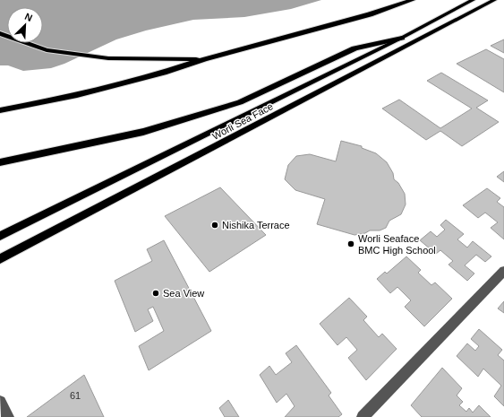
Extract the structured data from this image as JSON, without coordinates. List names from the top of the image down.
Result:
{
  "streets": {
    "main road": ["Worli Sea Face"]
  },
  "places": ["Nishika Terrace", "Worli Seaface BMC High School", "Sea View"],
  "house_numbers": ["61"],
  "north": "top right"
}
